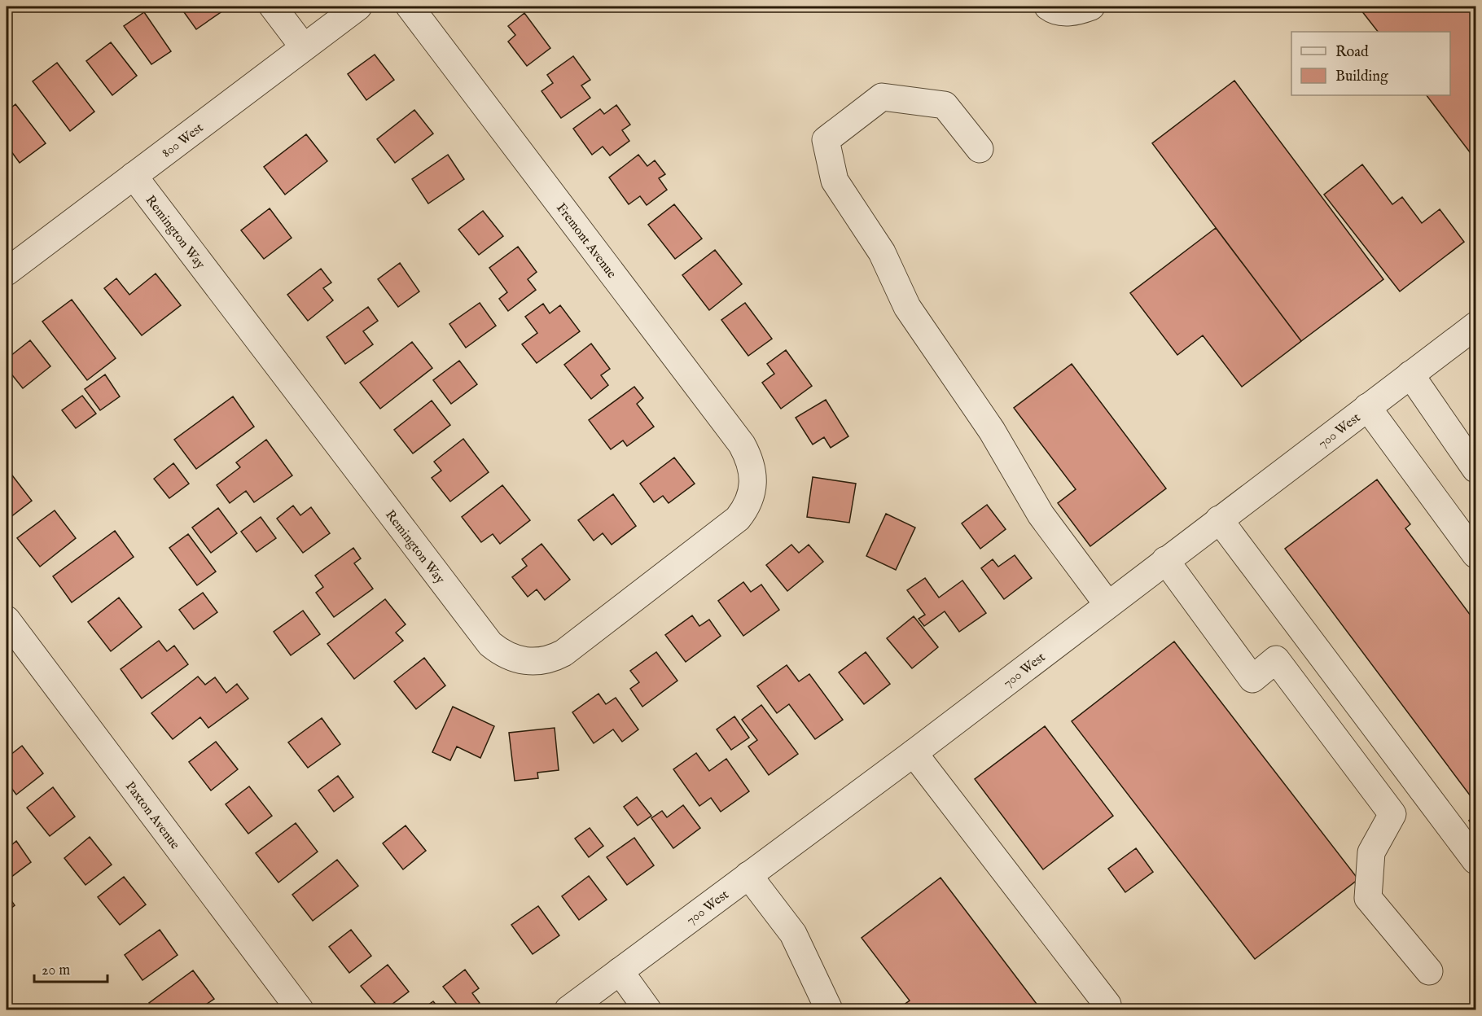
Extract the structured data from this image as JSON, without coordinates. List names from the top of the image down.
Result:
{
  "streets": {
    "street": [
      "800 West",
      "Remington Way",
      "Fremont Avenue",
      "700 West",
      "Paxton Avenue"
    ]
  },
  "crossings": [
    ["800 West", "Remington Way"],
    ["Remington Way", "Fremont Avenue"]
  ],
  "legend": ["Road", "Building"],
  "scale_bar": "20 m"
}
